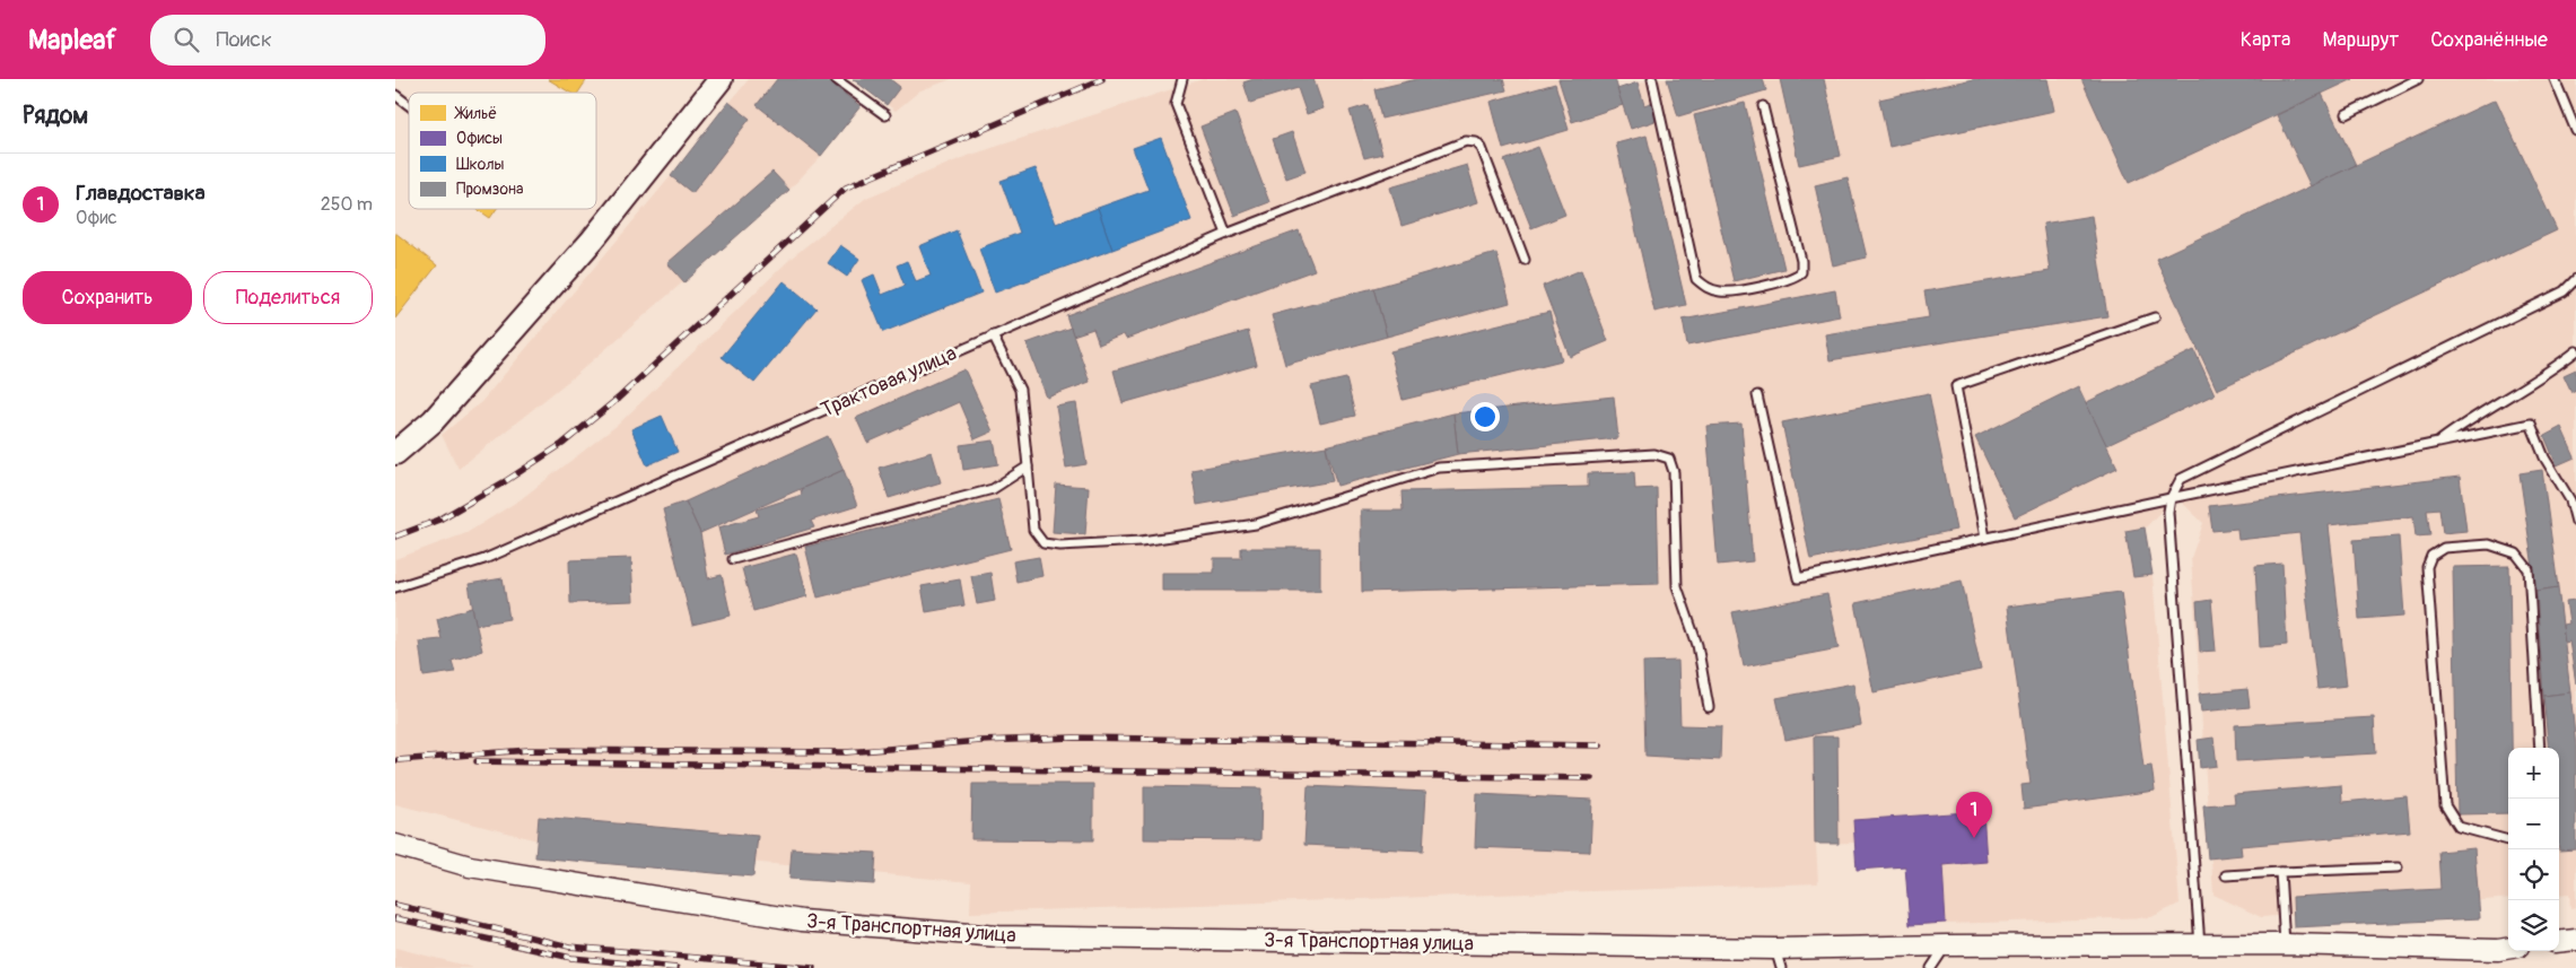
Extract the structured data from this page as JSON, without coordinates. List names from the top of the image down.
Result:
{
  "streets": {
    "street": ["3-я Транспортная улица"],
    "lane": ["Трактовая улица"]
  },
  "legend": [
    "Жильё",
    "Офисы",
    "Школы",
    "Промзона"
  ],
  "page": {
    "header": "Mapleaf",
    "search": "Поиск",
    "nav": ["Карта", "Маршрут", "Сохранённые"],
    "heading": "Рядом",
    "list": [
      {
        "mark": "1",
        "name": "Главдоставка",
        "note": "Офис",
        "value": "250 m"
      }
    ],
    "buttons": ["Сохранить", "Поделиться"],
    "map_buttons": ["+", "−"],
    "pins": "1"
  }
}
